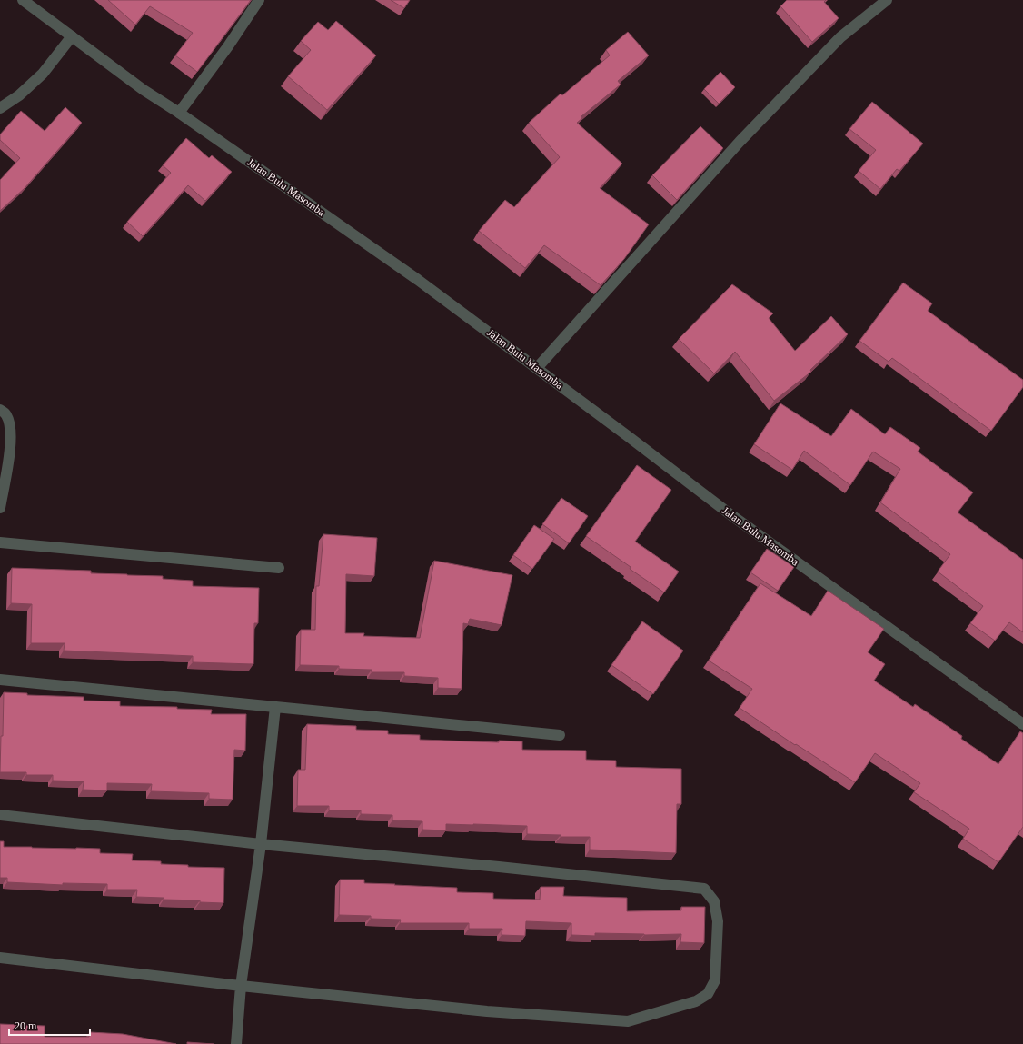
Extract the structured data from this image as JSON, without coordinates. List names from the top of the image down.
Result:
{
  "streets": {
    "street": ["Jalan Bulu Masomba"]
  },
  "scale_bar": "20 m"
}
